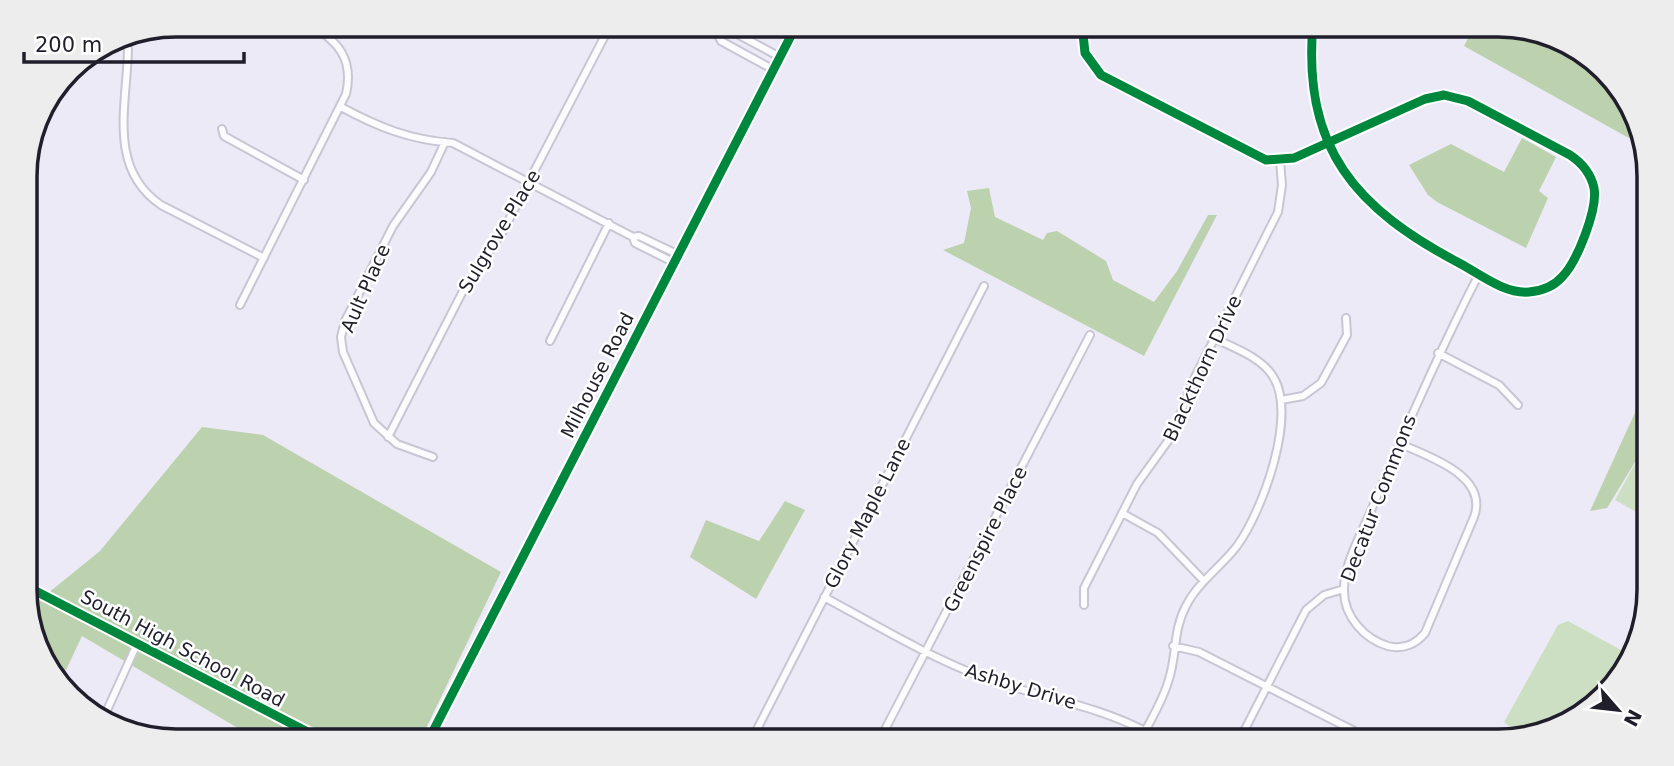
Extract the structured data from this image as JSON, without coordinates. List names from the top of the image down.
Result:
{
  "streets": {
    "street": [
      "Sulgrove Place",
      "Ault Place",
      "Blackthorn Drive",
      "Milhouse Road",
      "Decatur Commons",
      "Glory Maple Lane",
      "Greenspire Place",
      "South High School Road",
      "Ashby Drive"
    ]
  },
  "crossings": [
    ["Sulgrove Place", "Ault Place"],
    ["Glory Maple Lane", "Ashby Drive"],
    ["Greenspire Place", "Ashby Drive"]
  ],
  "scale_bar": "200 m",
  "north": "bottom right"
}
